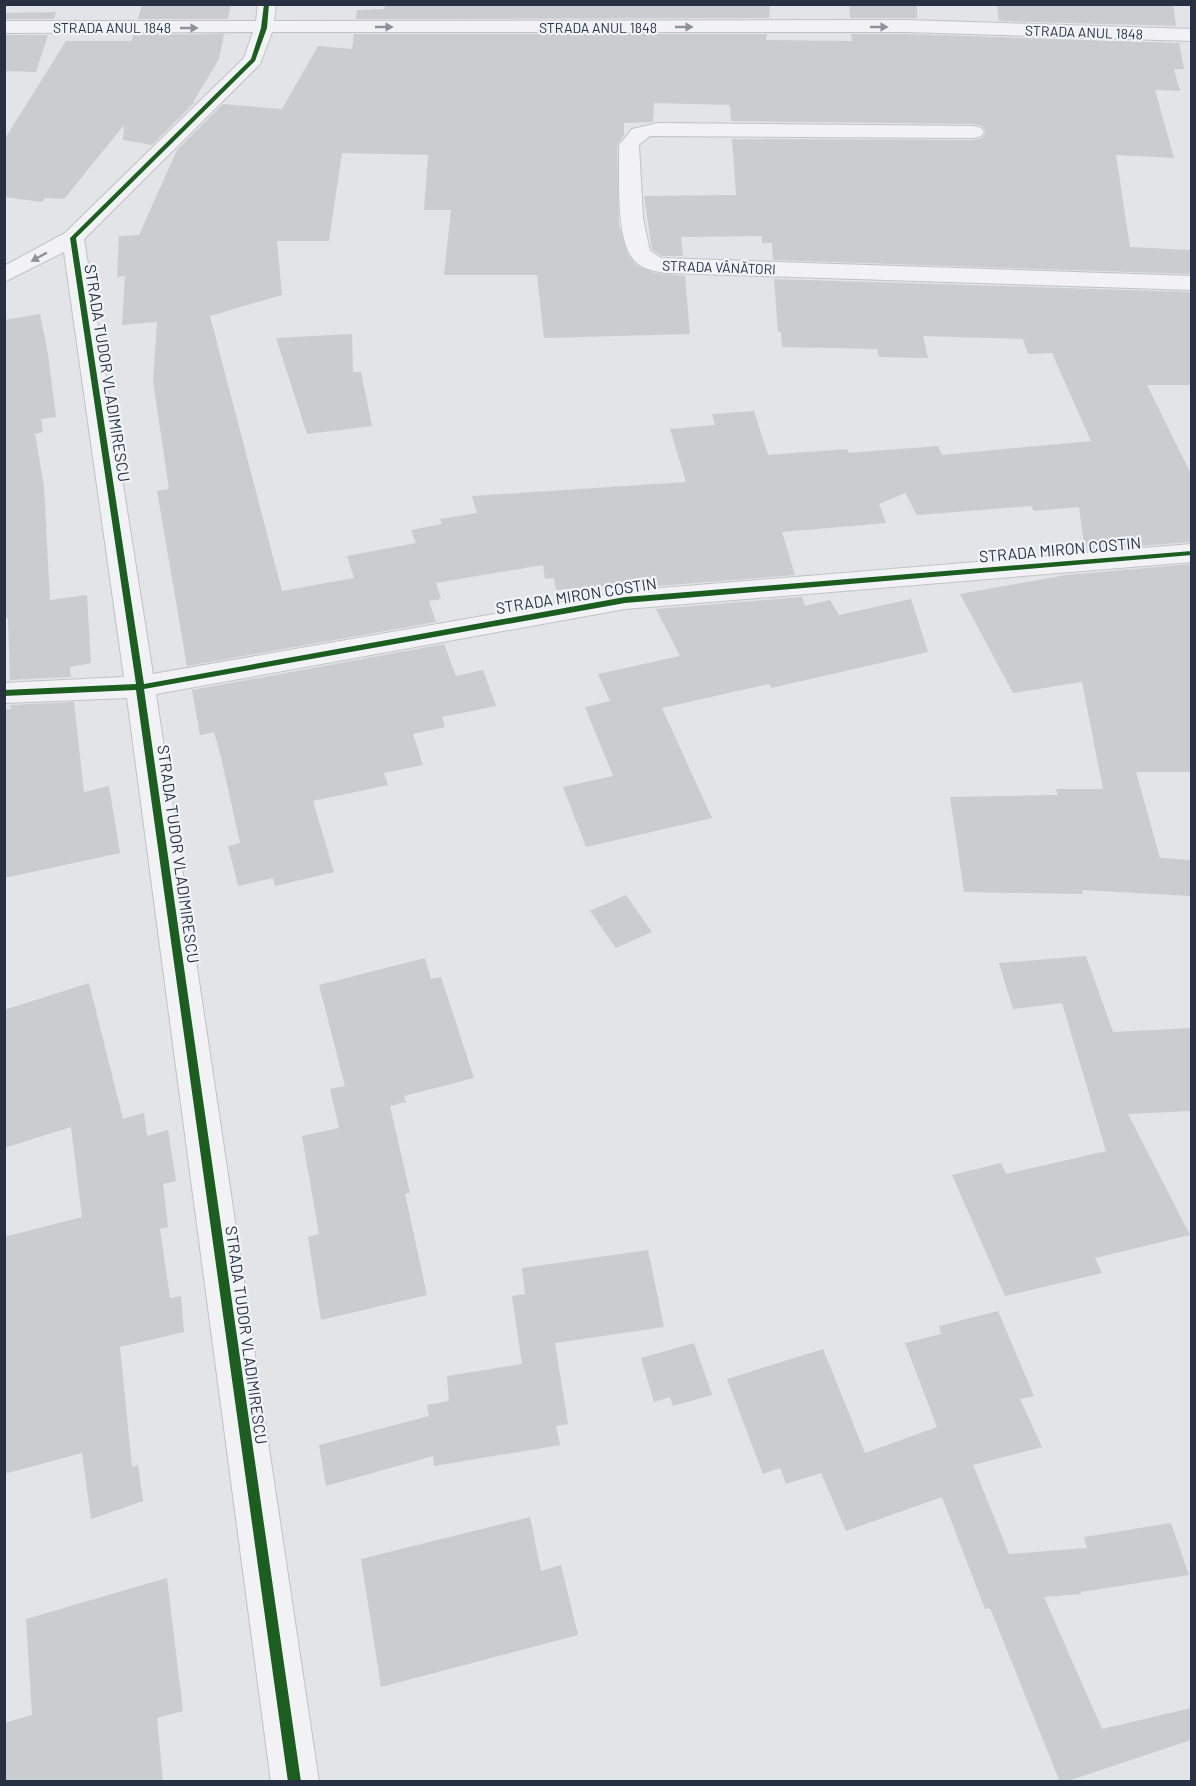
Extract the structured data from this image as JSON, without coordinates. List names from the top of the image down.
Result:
{
  "streets": {
    "street": [
      "STRADA ANUL 1848",
      "STRADA VÂNĂTORI",
      "STRADA TUDOR VLADIMIRESCU",
      "STRADA MIRON COSTIN"
    ]
  },
  "crossings": [
    ["STRADA TUDOR VLADIMIRESCU", "STRADA MIRON COSTIN"]
  ],
  "one_way": ["STRADA ANUL 1848"]
}
